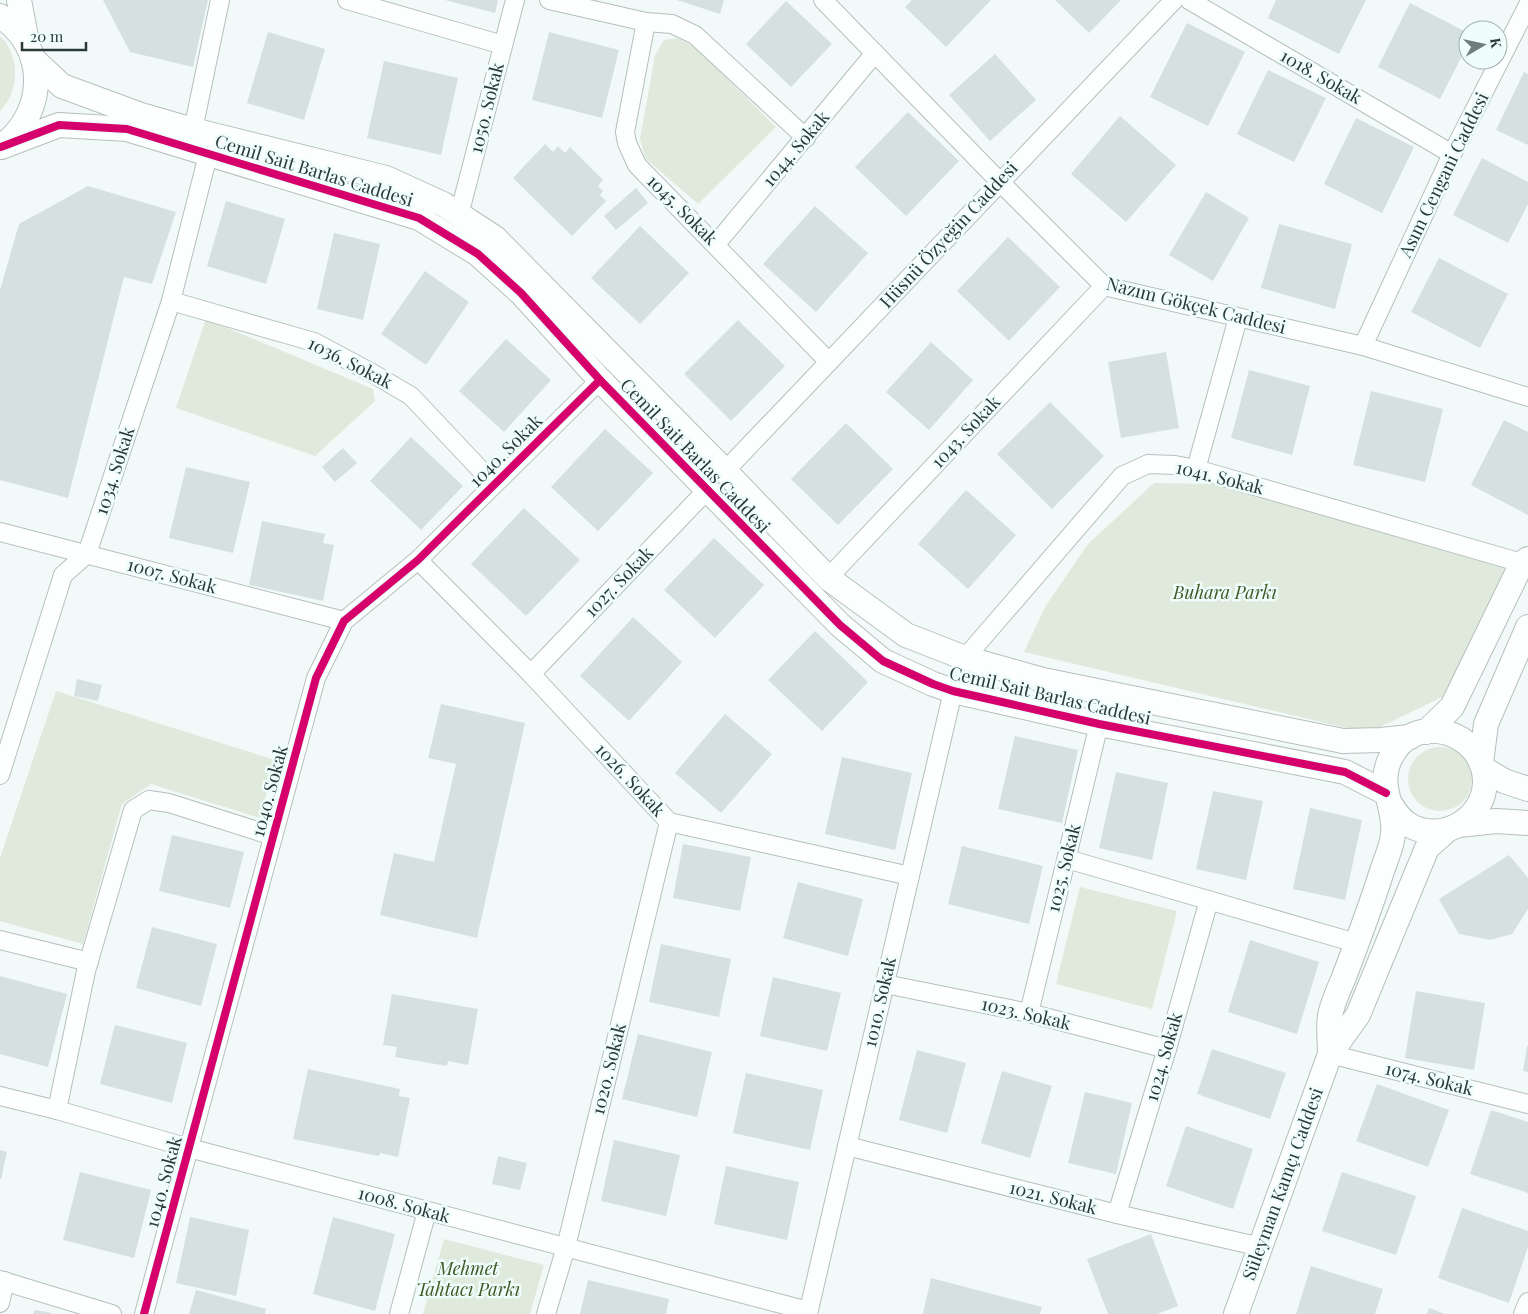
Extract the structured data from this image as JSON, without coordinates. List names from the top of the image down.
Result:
{
  "streets": {
    "street": [
      "1018. Sokak",
      "1050. Sokak",
      "1044. Sokak",
      "Cemil Sait Barlas Caddesi",
      "Asım Cengani Caddesi",
      "1045. Sokak",
      "Hüsnü Özyeğin Caddesi",
      "Nazım Gökçek Caddesi",
      "1036. Sokak",
      "1043. Sokak",
      "1040. Sokak",
      "1034. Sokak",
      "1041. Sokak",
      "1007. Sokak",
      "1027. Sokak",
      "1026. Sokak",
      "1025. Sokak",
      "1010. Sokak",
      "1023. Sokak",
      "1024. Sokak",
      "1020. Sokak",
      "1074. Sokak",
      "Süleyman Kamçı Caddesi",
      "1021. Sokak",
      "1008. Sokak"
    ]
  },
  "crossings": [
    ["1018. Sokak", "Asım Cengani Caddesi"],
    ["1050. Sokak", "Cemil Sait Barlas Caddesi"],
    ["1044. Sokak", "1045. Sokak"],
    ["1044. Sokak", "Nazım Gökçek Caddesi"],
    ["Cemil Sait Barlas Caddesi", "Hüsnü Özyeğin Caddesi"],
    ["Cemil Sait Barlas Caddesi", "1043. Sokak"],
    ["Cemil Sait Barlas Caddesi", "1040. Sokak"],
    ["Cemil Sait Barlas Caddesi", "1034. Sokak"],
    ["Cemil Sait Barlas Caddesi", "1041. Sokak"],
    ["Cemil Sait Barlas Caddesi", "1027. Sokak"],
    ["Cemil Sait Barlas Caddesi", "1025. Sokak"],
    ["Cemil Sait Barlas Caddesi", "1010. Sokak"],
    ["Cemil Sait Barlas Caddesi", "Süleyman Kamçı Caddesi"],
    ["Asım Cengani Caddesi", "Nazım Gökçek Caddesi"],
    ["1045. Sokak", "Hüsnü Özyeğin Caddesi"],
    ["Hüsnü Özyeğin Caddesi", "Nazım Gökçek Caddesi"],
    ["Nazım Gökçek Caddesi", "1043. Sokak"],
    ["1036. Sokak", "1040. Sokak"],
    ["1036. Sokak", "1034. Sokak"],
    ["1040. Sokak", "1007. Sokak"],
    ["1040. Sokak", "1026. Sokak"],
    ["1040. Sokak", "1008. Sokak"],
    ["1034. Sokak", "1007. Sokak"],
    ["1027. Sokak", "1026. Sokak"],
    ["1026. Sokak", "1010. Sokak"],
    ["1026. Sokak", "1020. Sokak"],
    ["1025. Sokak", "1023. Sokak"],
    ["1010. Sokak", "1023. Sokak"],
    ["1010. Sokak", "1021. Sokak"],
    ["1010. Sokak", "1008. Sokak"],
    ["1023. Sokak", "1024. Sokak"],
    ["1024. Sokak", "1021. Sokak"],
    ["1020. Sokak", "1008. Sokak"],
    ["1074. Sokak", "Süleyman Kamçı Caddesi"],
    ["Süleyman Kamçı Caddesi", "1021. Sokak"]
  ],
  "parks": ["Buhara Parkı", "Mehmet Tahtacı Parkı"],
  "scale_bar": "20 m",
  "north": "right"
}
